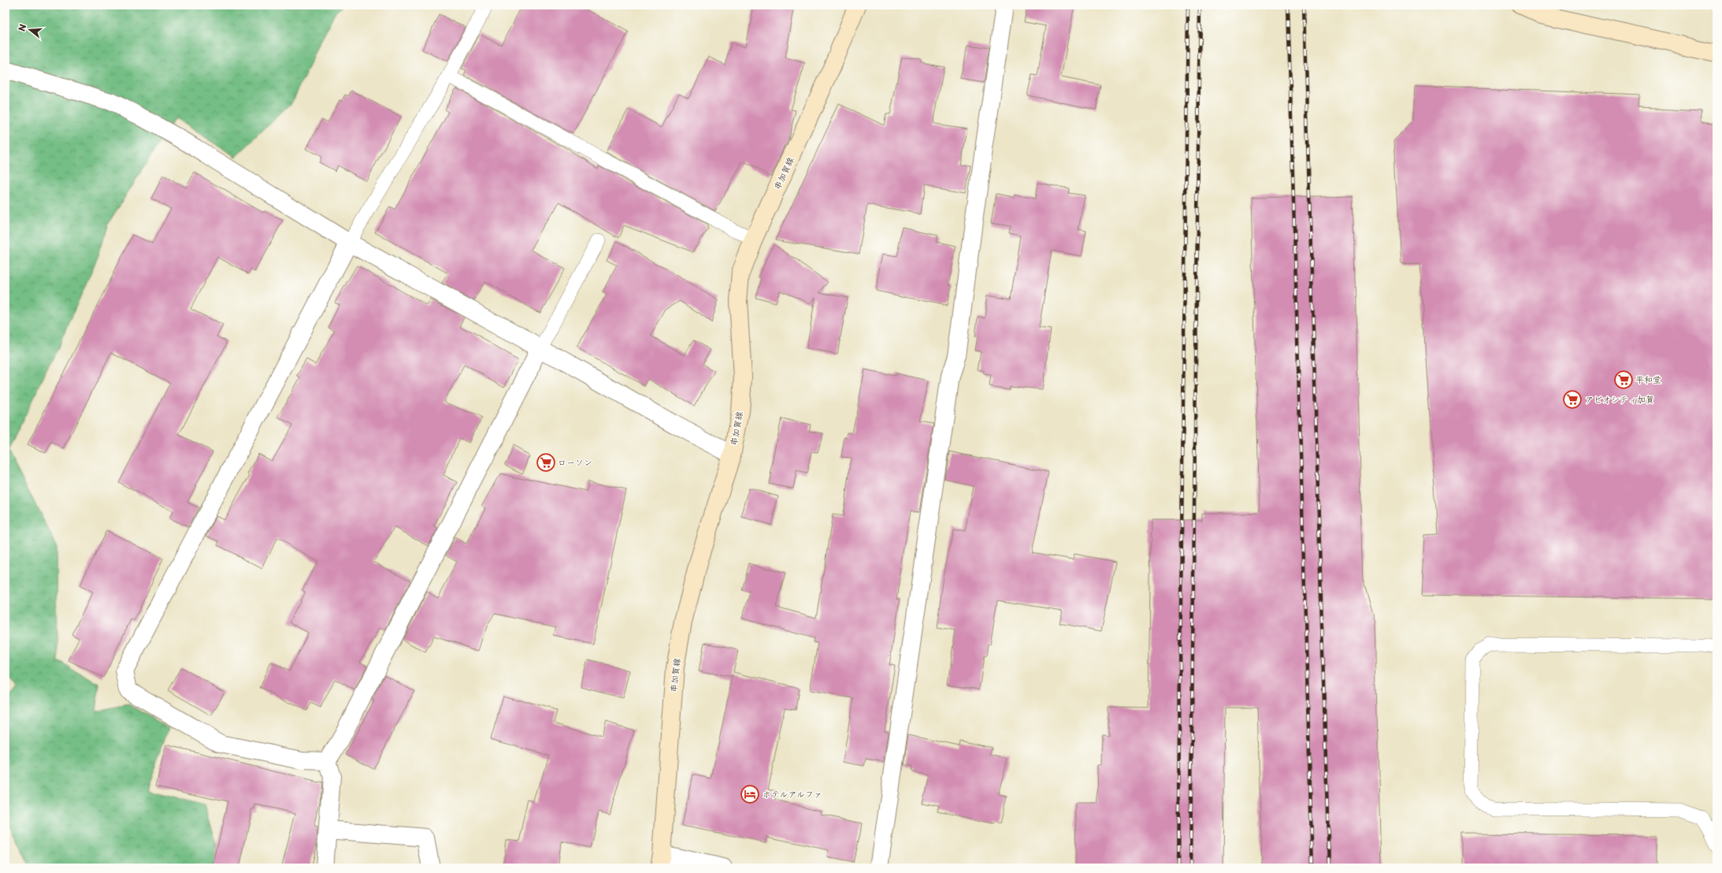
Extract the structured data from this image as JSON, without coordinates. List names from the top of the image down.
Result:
{
  "streets": {
    "main road": ["串加賀線"]
  },
  "places": {
    "supermarket": ["平和堂", "アビオシティ加賀", "ローソン"],
    "hotel": ["ホテルアルファ"]
  },
  "north": "left"
}
